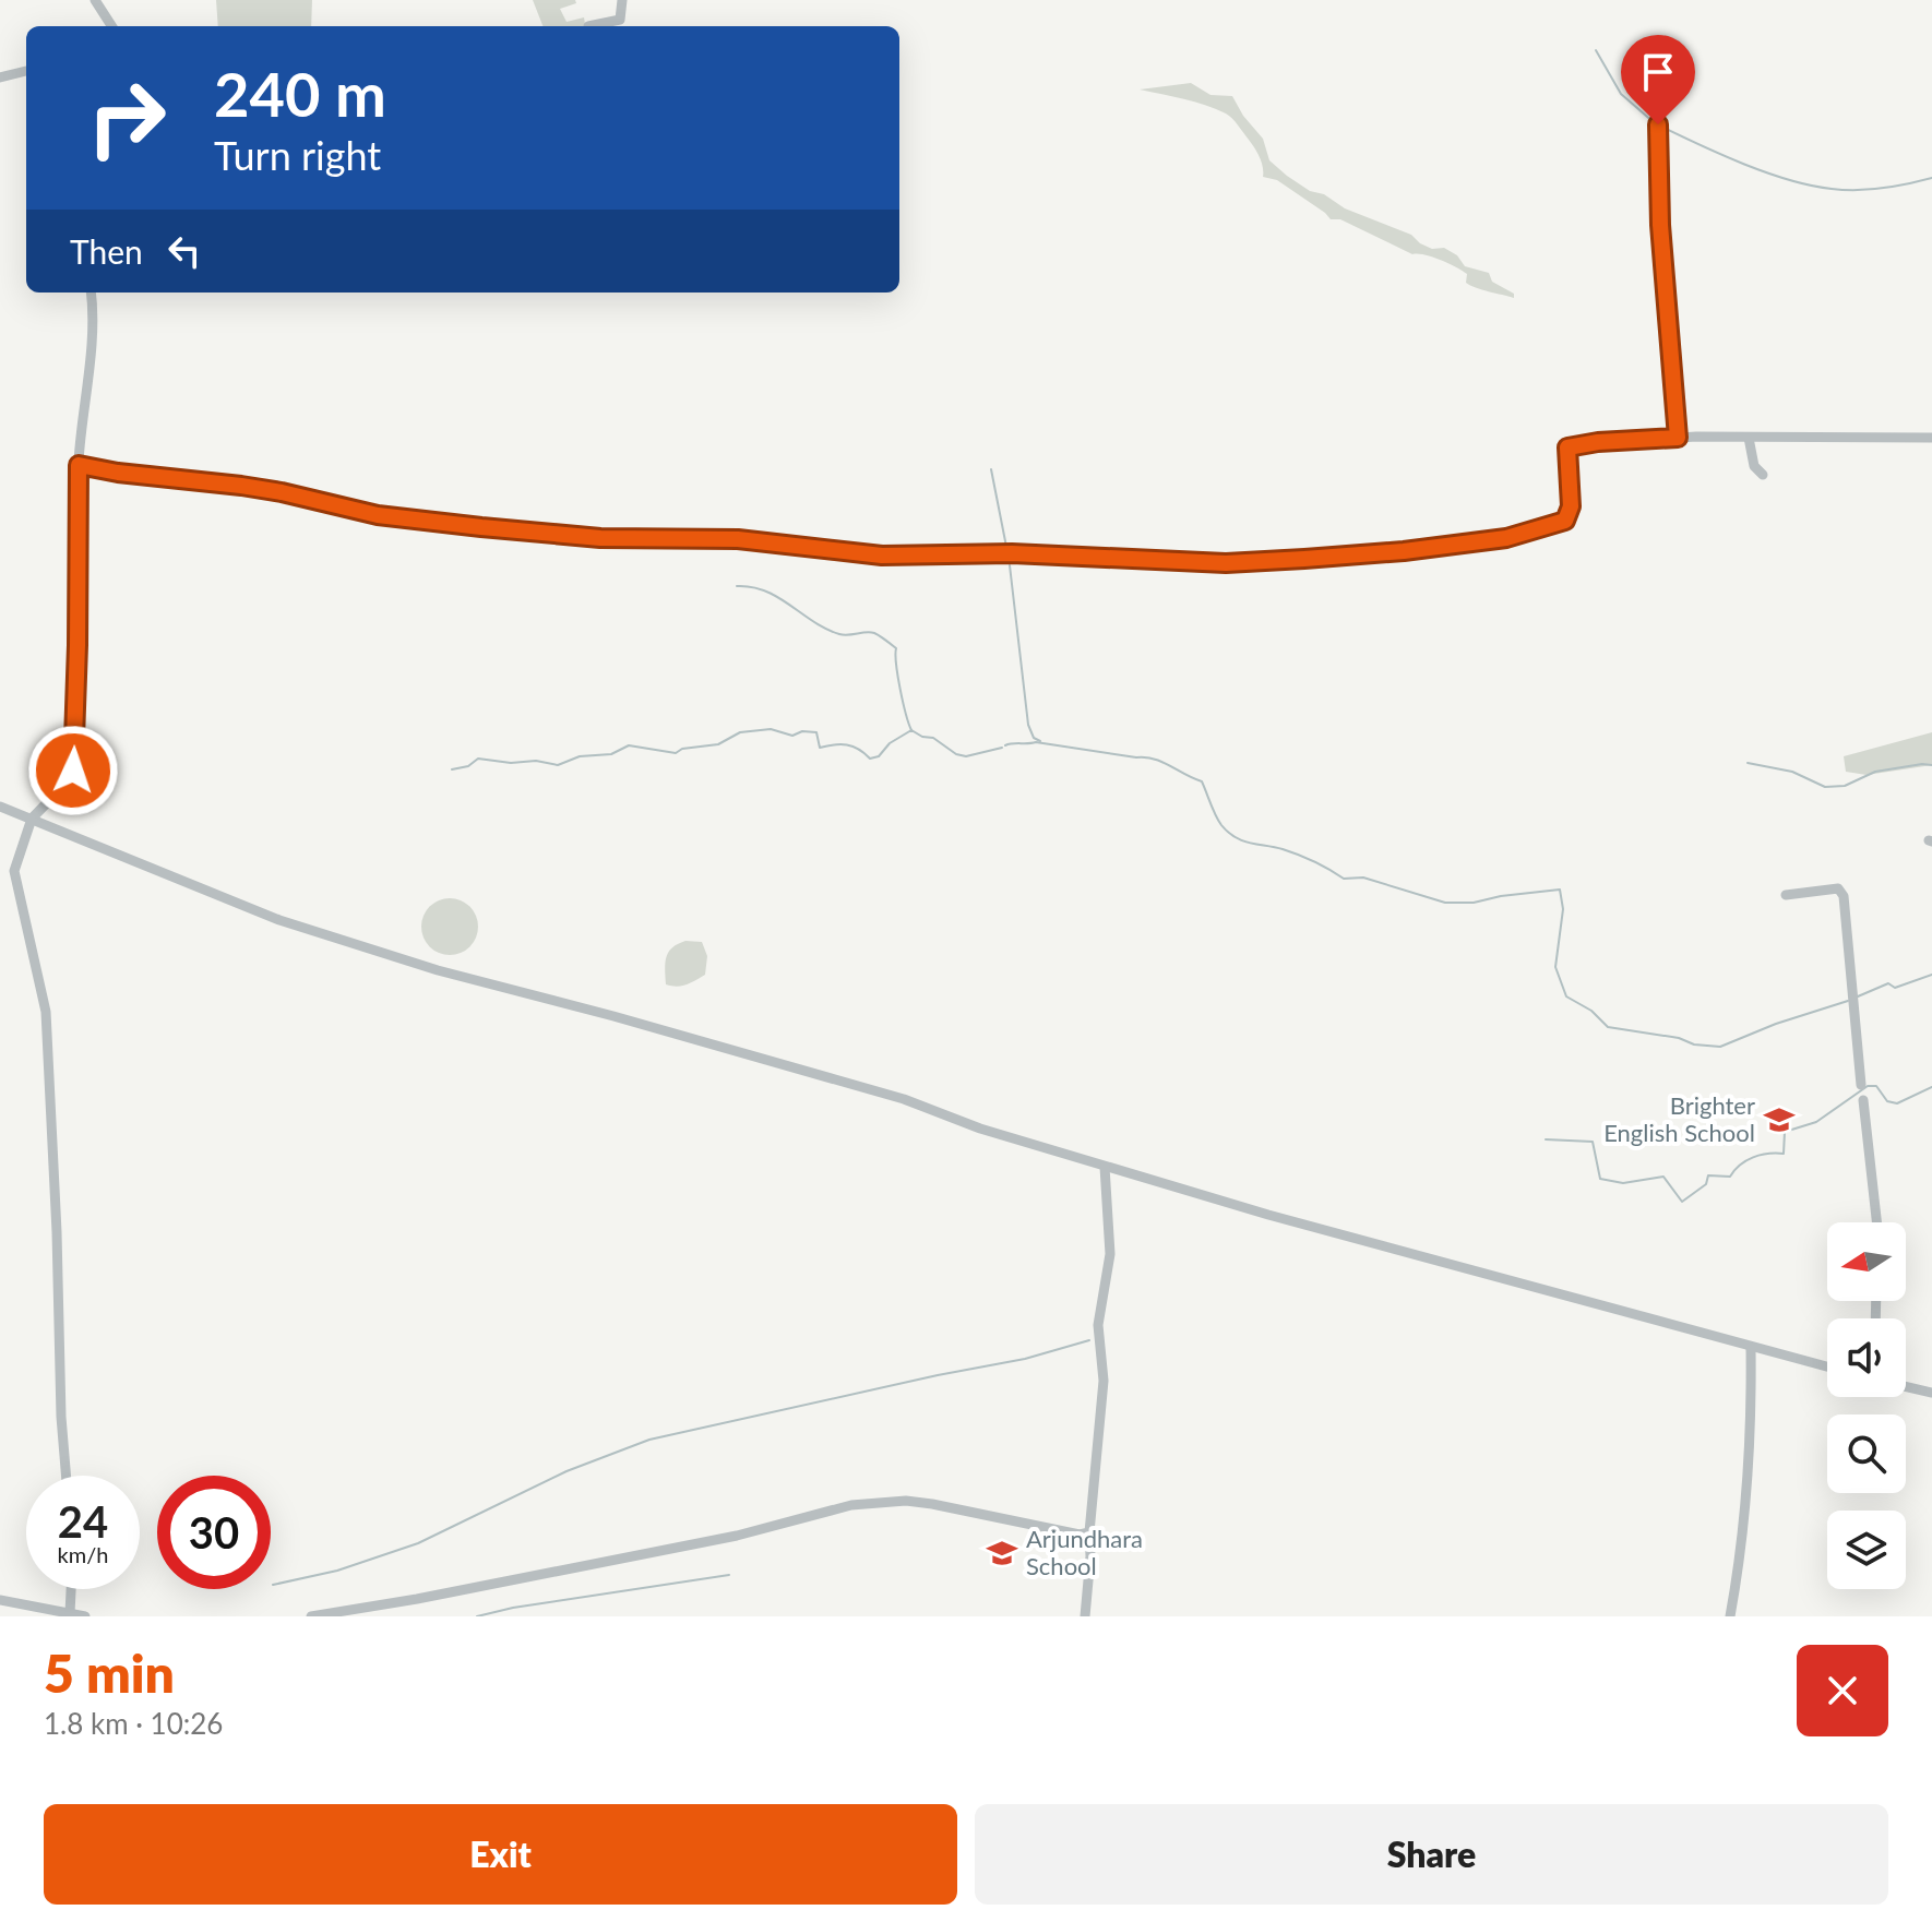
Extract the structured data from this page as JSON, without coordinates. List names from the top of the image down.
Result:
{
  "places": {
    "school or university": ["Brighter English School", "Arjundhara School"]
  },
  "north": "left",
  "page": {
    "turn": ["240 m", "Turn right"],
    "then": "Then",
    "speed": "24 km/h",
    "limit": "30",
    "heading": ["5 min", "1.8 km · 10:26"],
    "buttons": ["Exit", "Share"]
  }
}
